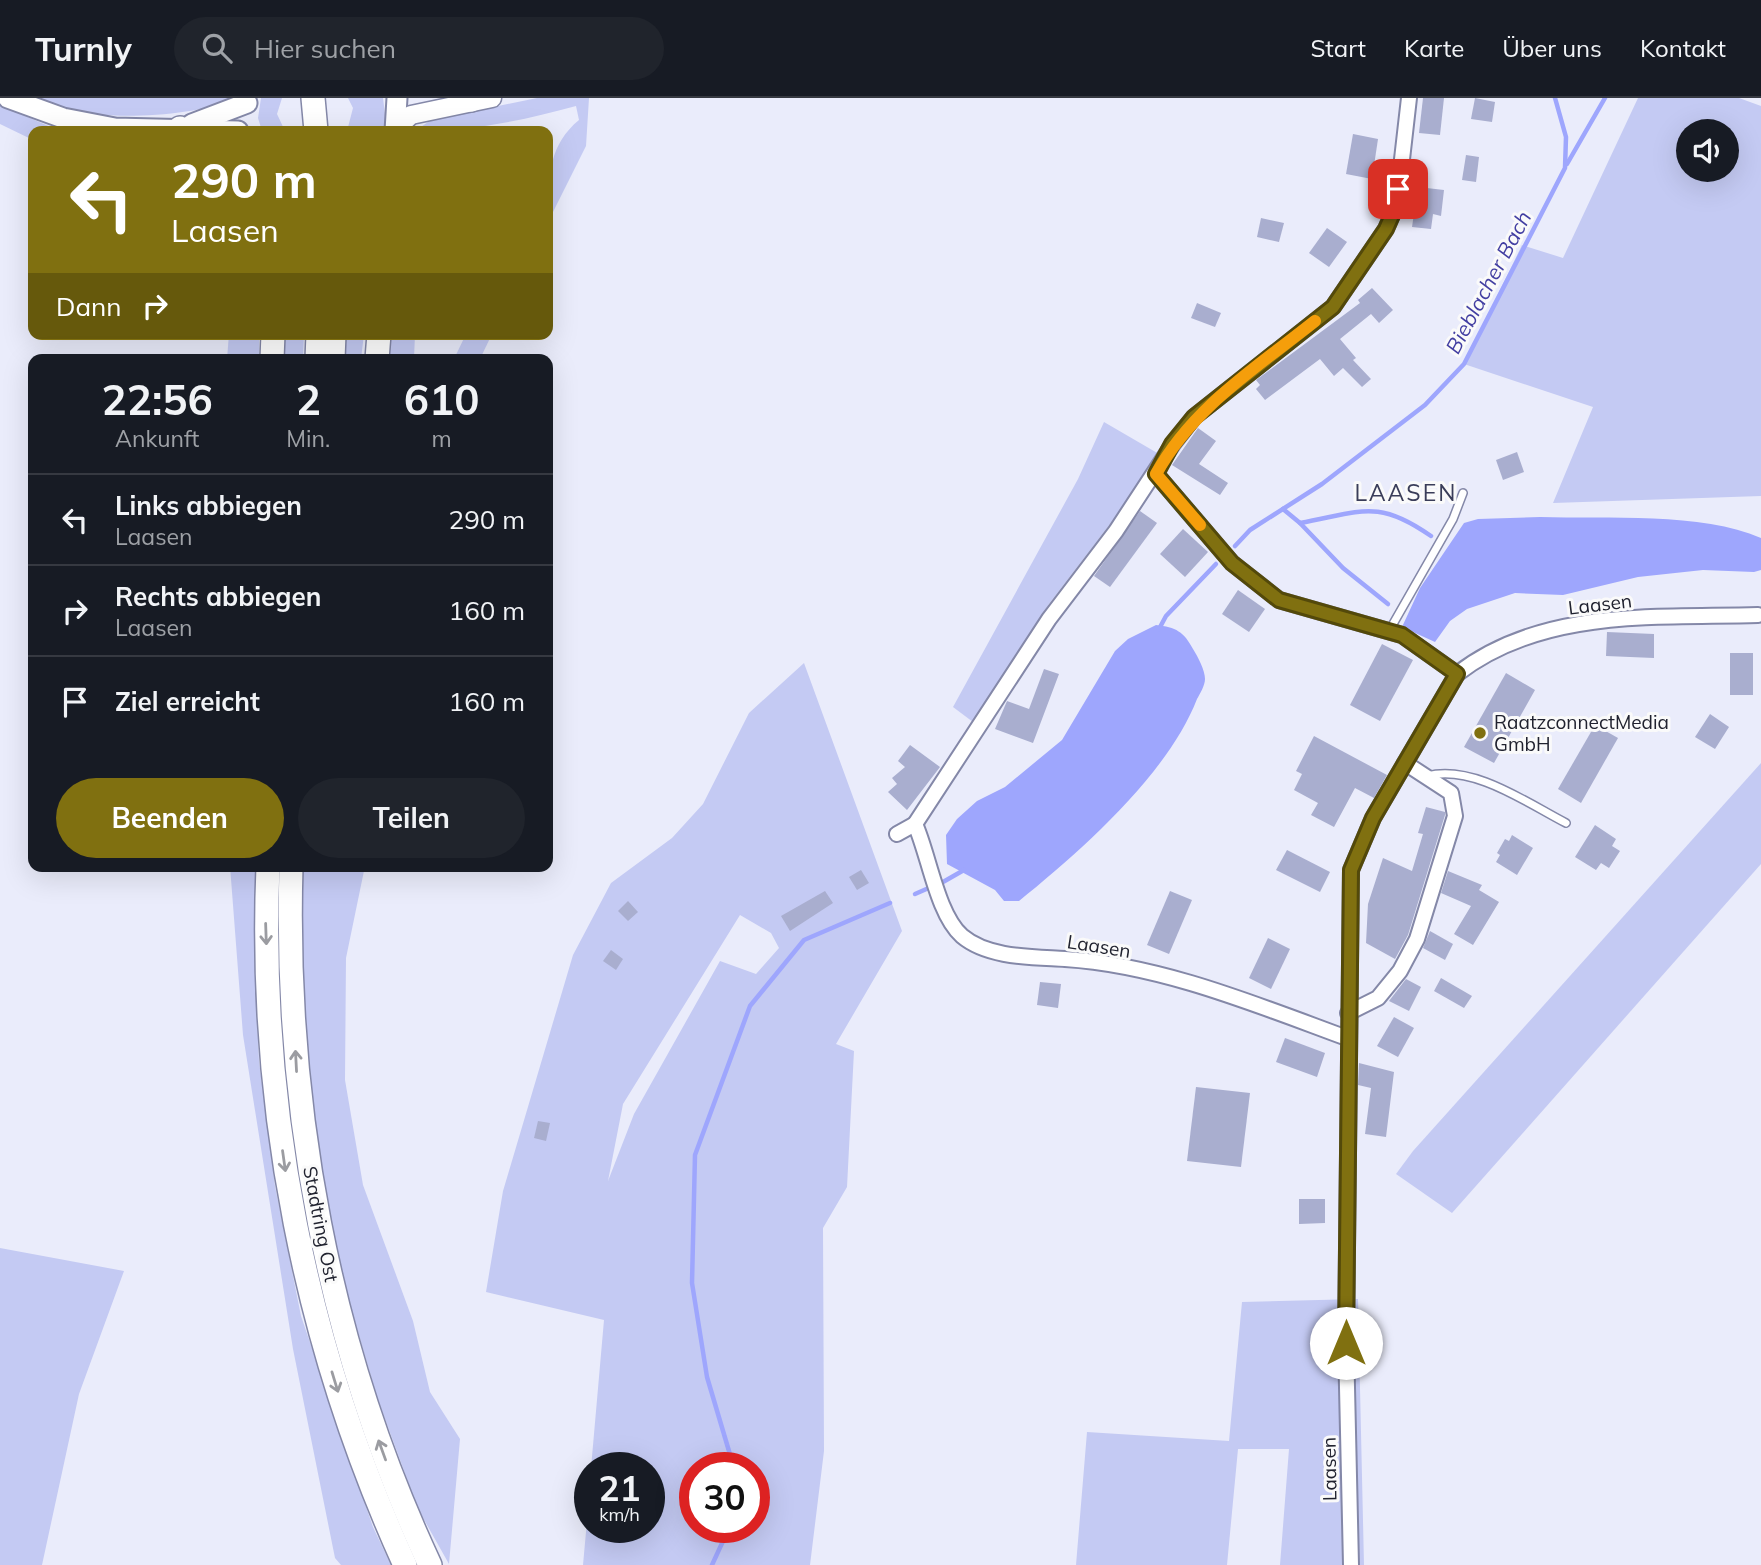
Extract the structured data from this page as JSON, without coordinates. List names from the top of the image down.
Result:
{
  "streets": {
    "highway": ["Stadtring Ost"],
    "street": ["Laasen"]
  },
  "districts": ["LAASEN"],
  "water": ["Bieblacher Bach"],
  "places": ["RaatzconnectMedia GmbH"],
  "page": {
    "header": "Turnly",
    "search": "Hier suchen",
    "nav": [
      "Start",
      "Karte",
      "Über uns",
      "Kontakt"
    ],
    "turn": ["290 m", "Laasen"],
    "then": "Dann",
    "eta": [
      "22:56",
      "Ankunft",
      "2",
      "Min.",
      "610",
      "m"
    ],
    "list": [
      {
        "name": "Links abbiegen",
        "note": "Laasen",
        "value": "290 m"
      },
      {
        "name": "Rechts abbiegen",
        "note": "Laasen",
        "value": "160 m"
      },
      {
        "name": "Ziel erreicht",
        "value": "160 m"
      }
    ],
    "buttons": ["Beenden", "Teilen"],
    "speed": "21 km/h",
    "limit": "30"
  }
}
